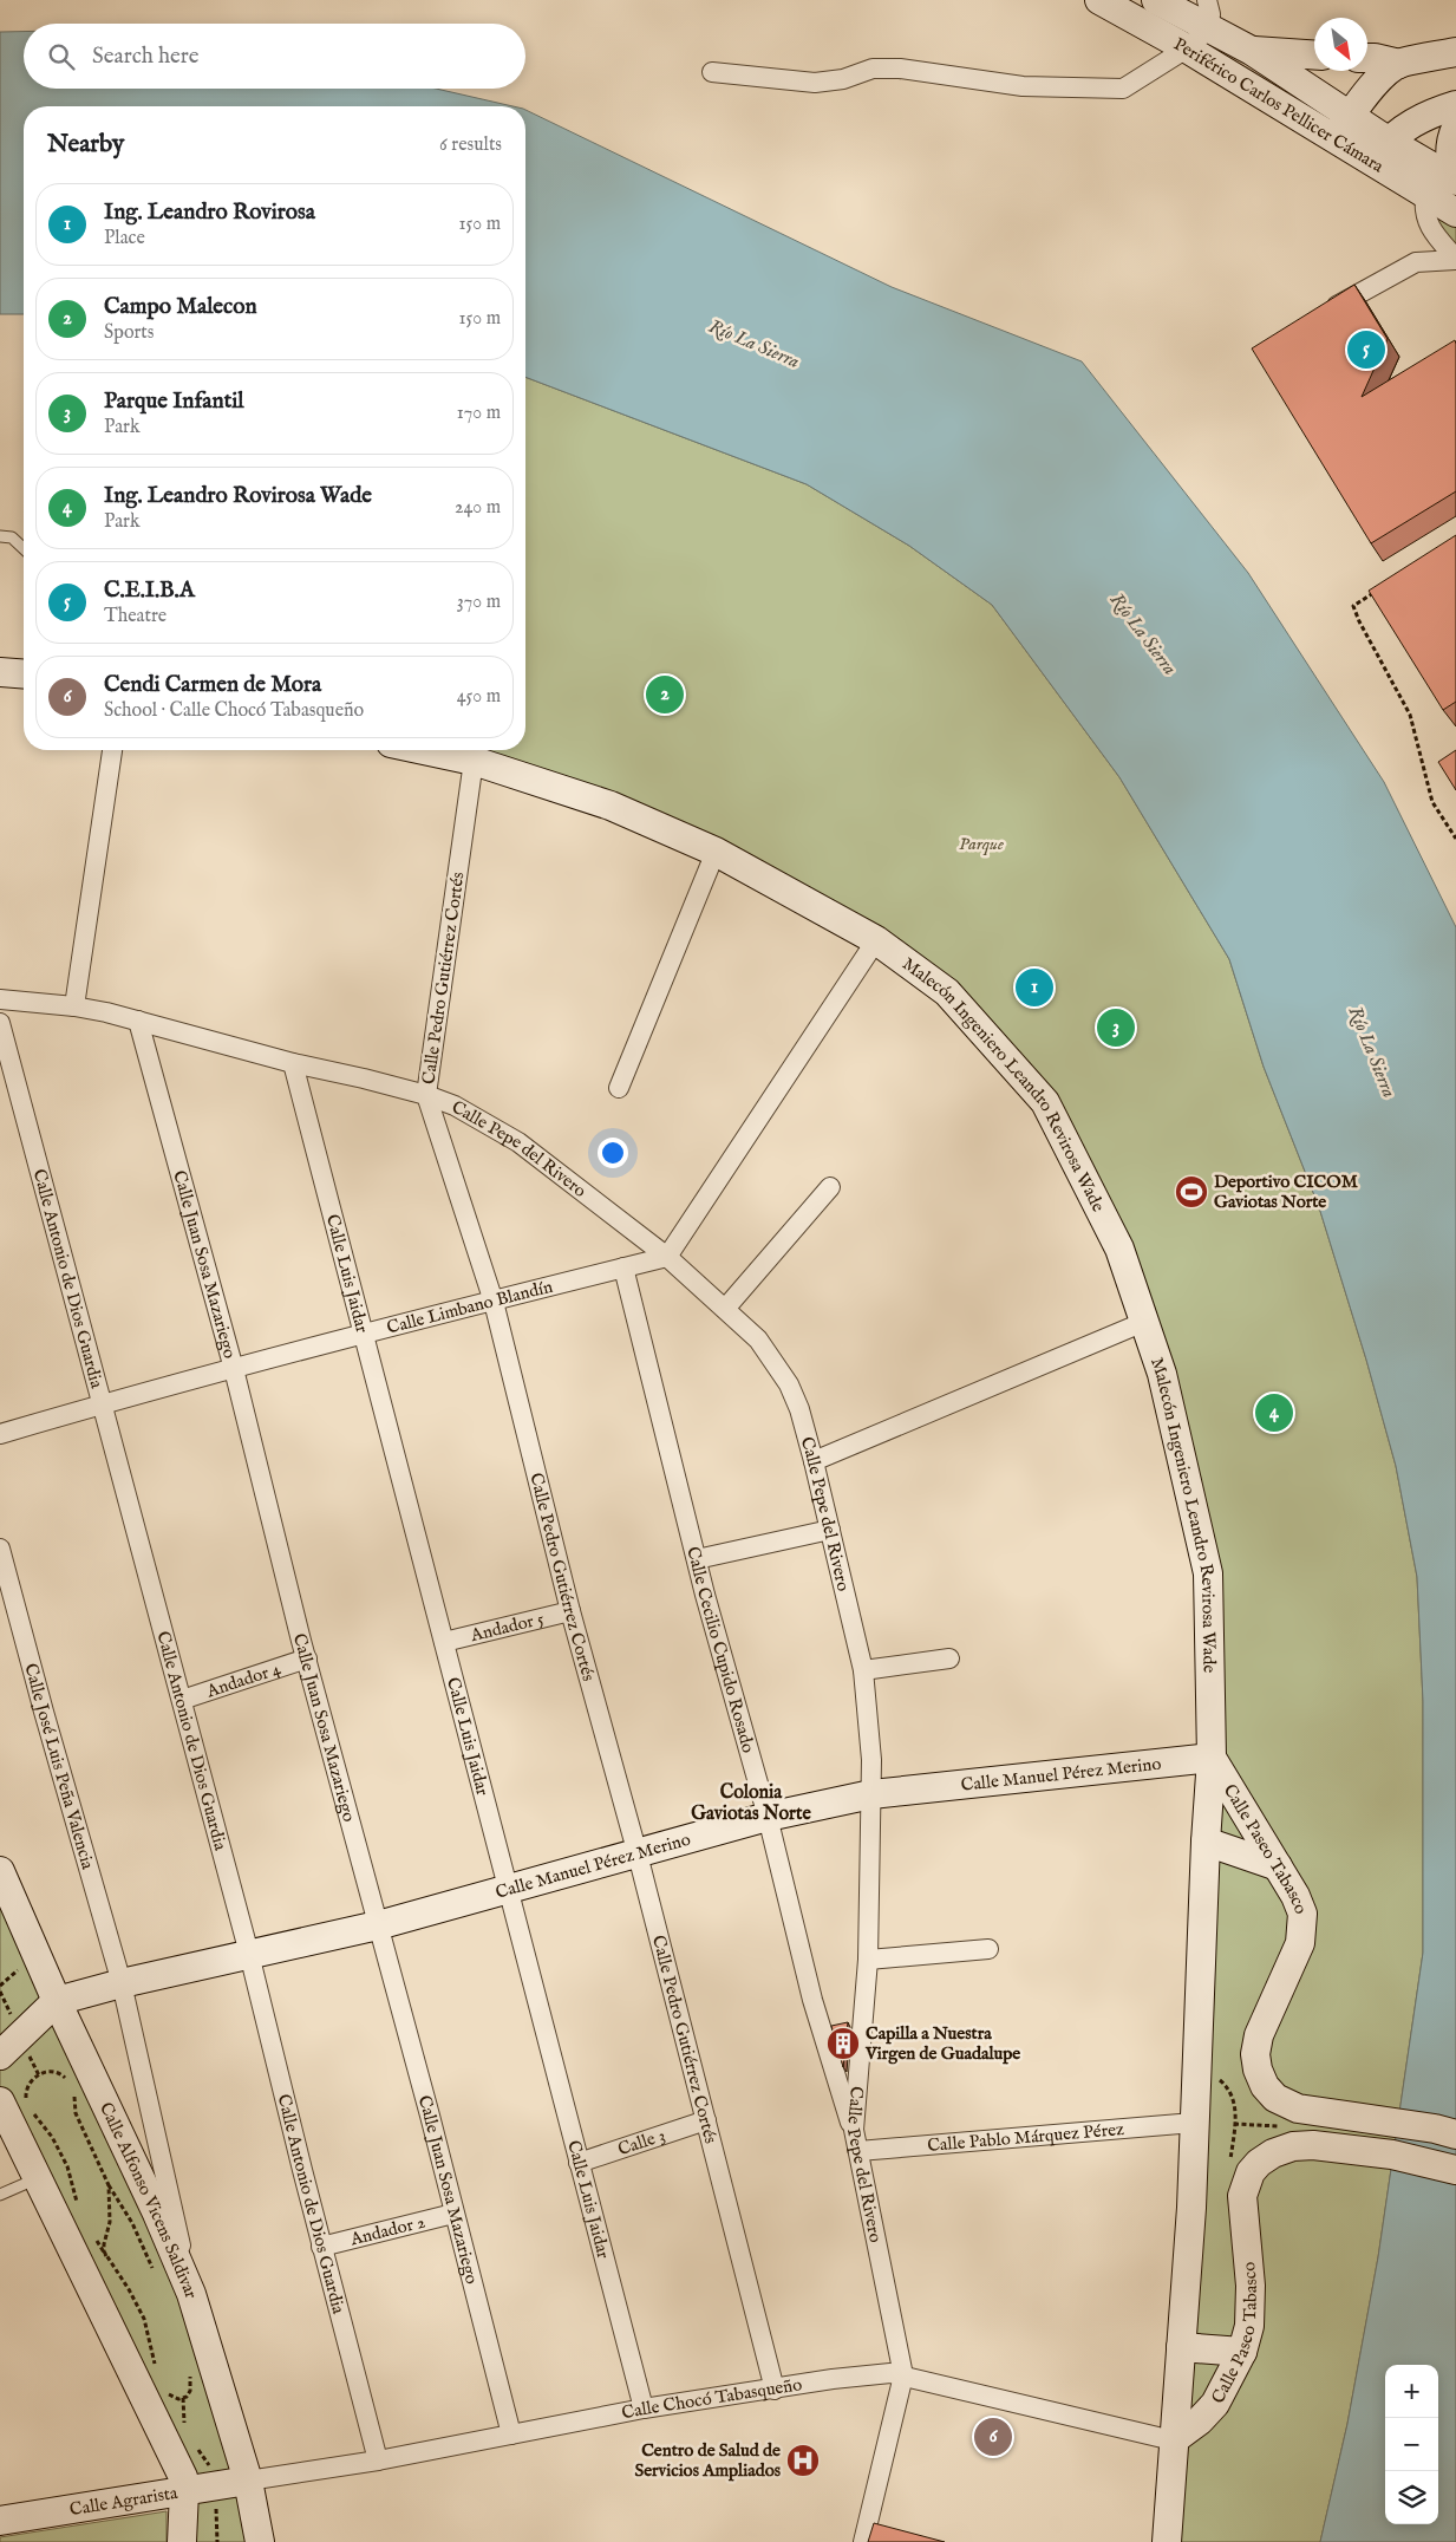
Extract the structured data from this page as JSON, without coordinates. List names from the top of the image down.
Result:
{
  "streets": {
    "main road": [
      "Periférico Carlos Pellicer Cámara",
      "Malecón Ingeniero Leandro Revirosa Wade",
      "Calle Manuel Pérez Merino",
      "Calle Paseo Tabasco",
      "Calle Alfonso Vicens Saldivar",
      "Calle Agrarista"
    ],
    "street": [
      "Calle Pedro Gutiérrez Cortés",
      "Calle Pepe del Rivero",
      "Calle Juan Sosa Mazariego",
      "Calle Luis Jaidar",
      "Calle Antonio de Dios Guardia",
      "Calle Limbano Blandín",
      "Andador 5",
      "Calle Cecilio Cupido Rosado",
      "Andador 4",
      "Calle José Luis Peña Valencia",
      "Calle Pablo Márquez Pérez",
      "Calle 3",
      "Andador 2",
      "Calle Chocó Tabasqueño"
    ]
  },
  "crossings": [
    ["Calle Pedro Gutiérrez Cortés", "Malecón Ingeniero Leandro Revirosa Wade"],
    ["Calle Pedro Gutiérrez Cortés", "Calle Pepe del Rivero"],
    ["Calle Pedro Gutiérrez Cortés", "Calle Limbano Blandín"],
    ["Calle Pedro Gutiérrez Cortés", "Andador 5"],
    ["Calle Pedro Gutiérrez Cortés", "Calle Manuel Pérez Merino"],
    ["Calle Pedro Gutiérrez Cortés", "Calle 3"],
    ["Calle Pedro Gutiérrez Cortés", "Calle Chocó Tabasqueño"],
    ["Malecón Ingeniero Leandro Revirosa Wade", "Calle Manuel Pérez Merino"],
    ["Malecón Ingeniero Leandro Revirosa Wade", "Calle Paseo Tabasco"],
    ["Malecón Ingeniero Leandro Revirosa Wade", "Calle Pablo Márquez Pérez"],
    ["Malecón Ingeniero Leandro Revirosa Wade", "Calle Chocó Tabasqueño"],
    ["Calle Pepe del Rivero", "Calle Juan Sosa Mazariego"],
    ["Calle Pepe del Rivero", "Calle Luis Jaidar"],
    ["Calle Pepe del Rivero", "Calle Limbano Blandín"],
    ["Calle Pepe del Rivero", "Calle Cecilio Cupido Rosado"],
    ["Calle Pepe del Rivero", "Calle Manuel Pérez Merino"],
    ["Calle Pepe del Rivero", "Calle Pablo Márquez Pérez"],
    ["Calle Pepe del Rivero", "Calle Chocó Tabasqueño"],
    ["Calle Juan Sosa Mazariego", "Calle Limbano Blandín"],
    ["Calle Juan Sosa Mazariego", "Andador 4"],
    ["Calle Juan Sosa Mazariego", "Calle Manuel Pérez Merino"],
    ["Calle Juan Sosa Mazariego", "Andador 2"],
    ["Calle Juan Sosa Mazariego", "Calle Chocó Tabasqueño"],
    ["Calle Luis Jaidar", "Calle Limbano Blandín"],
    ["Calle Luis Jaidar", "Andador 5"],
    ["Calle Luis Jaidar", "Calle Manuel Pérez Merino"],
    ["Calle Luis Jaidar", "Calle 3"],
    ["Calle Luis Jaidar", "Calle Chocó Tabasqueño"],
    ["Calle Antonio de Dios Guardia", "Calle Limbano Blandín"],
    ["Calle Antonio de Dios Guardia", "Andador 4"],
    ["Calle Antonio de Dios Guardia", "Calle Manuel Pérez Merino"],
    ["Calle Antonio de Dios Guardia", "Andador 2"],
    ["Calle Antonio de Dios Guardia", "Calle Chocó Tabasqueño"],
    ["Calle Limbano Blandín", "Calle Cecilio Cupido Rosado"],
    ["Calle Cecilio Cupido Rosado", "Calle Manuel Pérez Merino"],
    ["Calle José Luis Peña Valencia", "Calle Manuel Pérez Merino"],
    ["Calle José Luis Peña Valencia", "Calle Alfonso Vicens Saldivar"],
    ["Calle Manuel Pérez Merino", "Calle Paseo Tabasco"],
    ["Calle Manuel Pérez Merino", "Calle Alfonso Vicens Saldivar"],
    ["Calle Paseo Tabasco", "Calle Chocó Tabasqueño"],
    ["Calle Alfonso Vicens Saldivar", "Calle Chocó Tabasqueño"],
    ["Calle Alfonso Vicens Saldivar", "Calle Agrarista"],
    ["Calle Chocó Tabasqueño", "Calle Agrarista"]
  ],
  "districts": ["Colonia Gaviotas Norte"],
  "water": ["Río La Sierra"],
  "parks": ["Parque"],
  "places": {
    "sports": ["Deportivo CICOM Gaviotas Norte"],
    "building": ["Capilla a Nuestra Virgen de Guadalupe"],
    "hospital": ["Centro de Salud de Servicios Ampliados"]
  },
  "north": "bottom right",
  "page": {
    "search": "Search here",
    "heading": ["Nearby", "6 results"],
    "list": [
      {
        "mark": "1",
        "name": "Ing. Leandro Rovirosa",
        "note": "Place",
        "value": "150 m"
      },
      {
        "mark": "2",
        "name": "Campo Malecon",
        "note": "Sports",
        "value": "150 m"
      },
      {
        "mark": "3",
        "name": "Parque Infantil",
        "note": "Park",
        "value": "170 m"
      },
      {
        "mark": "4",
        "name": "Ing. Leandro Rovirosa Wade",
        "note": "Park",
        "value": "240 m"
      },
      {
        "mark": "5",
        "name": "C.E.I.B.A",
        "note": "Theatre",
        "value": "370 m"
      },
      {
        "mark": "6",
        "name": "Cendi Carmen de Mora",
        "note": "School · Calle Chocó Tabasqueño",
        "value": "450 m"
      }
    ],
    "pins": [
      "5",
      "2",
      "1",
      "3",
      "4",
      "6"
    ],
    "map_buttons": ["+", "−"]
  }
}
